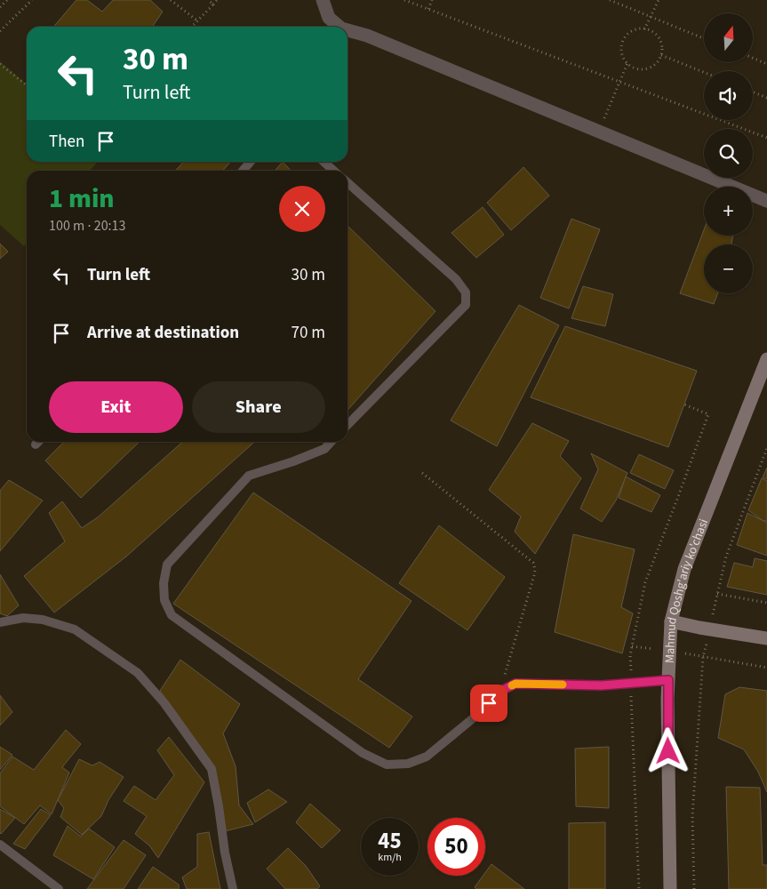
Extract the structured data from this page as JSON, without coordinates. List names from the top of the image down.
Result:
{
  "streets": {
    "main road": ["Mahmud Qoshg'ariy ko'chasi"]
  },
  "north": "top",
  "page": {
    "map_buttons": ["+", "−"],
    "turn": ["30 m", "Turn left"],
    "then": "Then",
    "heading": ["1 min", "100 m · 20:13"],
    "list": [
      {
        "name": "Turn left",
        "value": "30 m"
      },
      {
        "name": "Arrive at destination",
        "value": "70 m"
      }
    ],
    "buttons": ["Exit", "Share"],
    "speed": "45 km/h",
    "limit": "50"
  }
}
